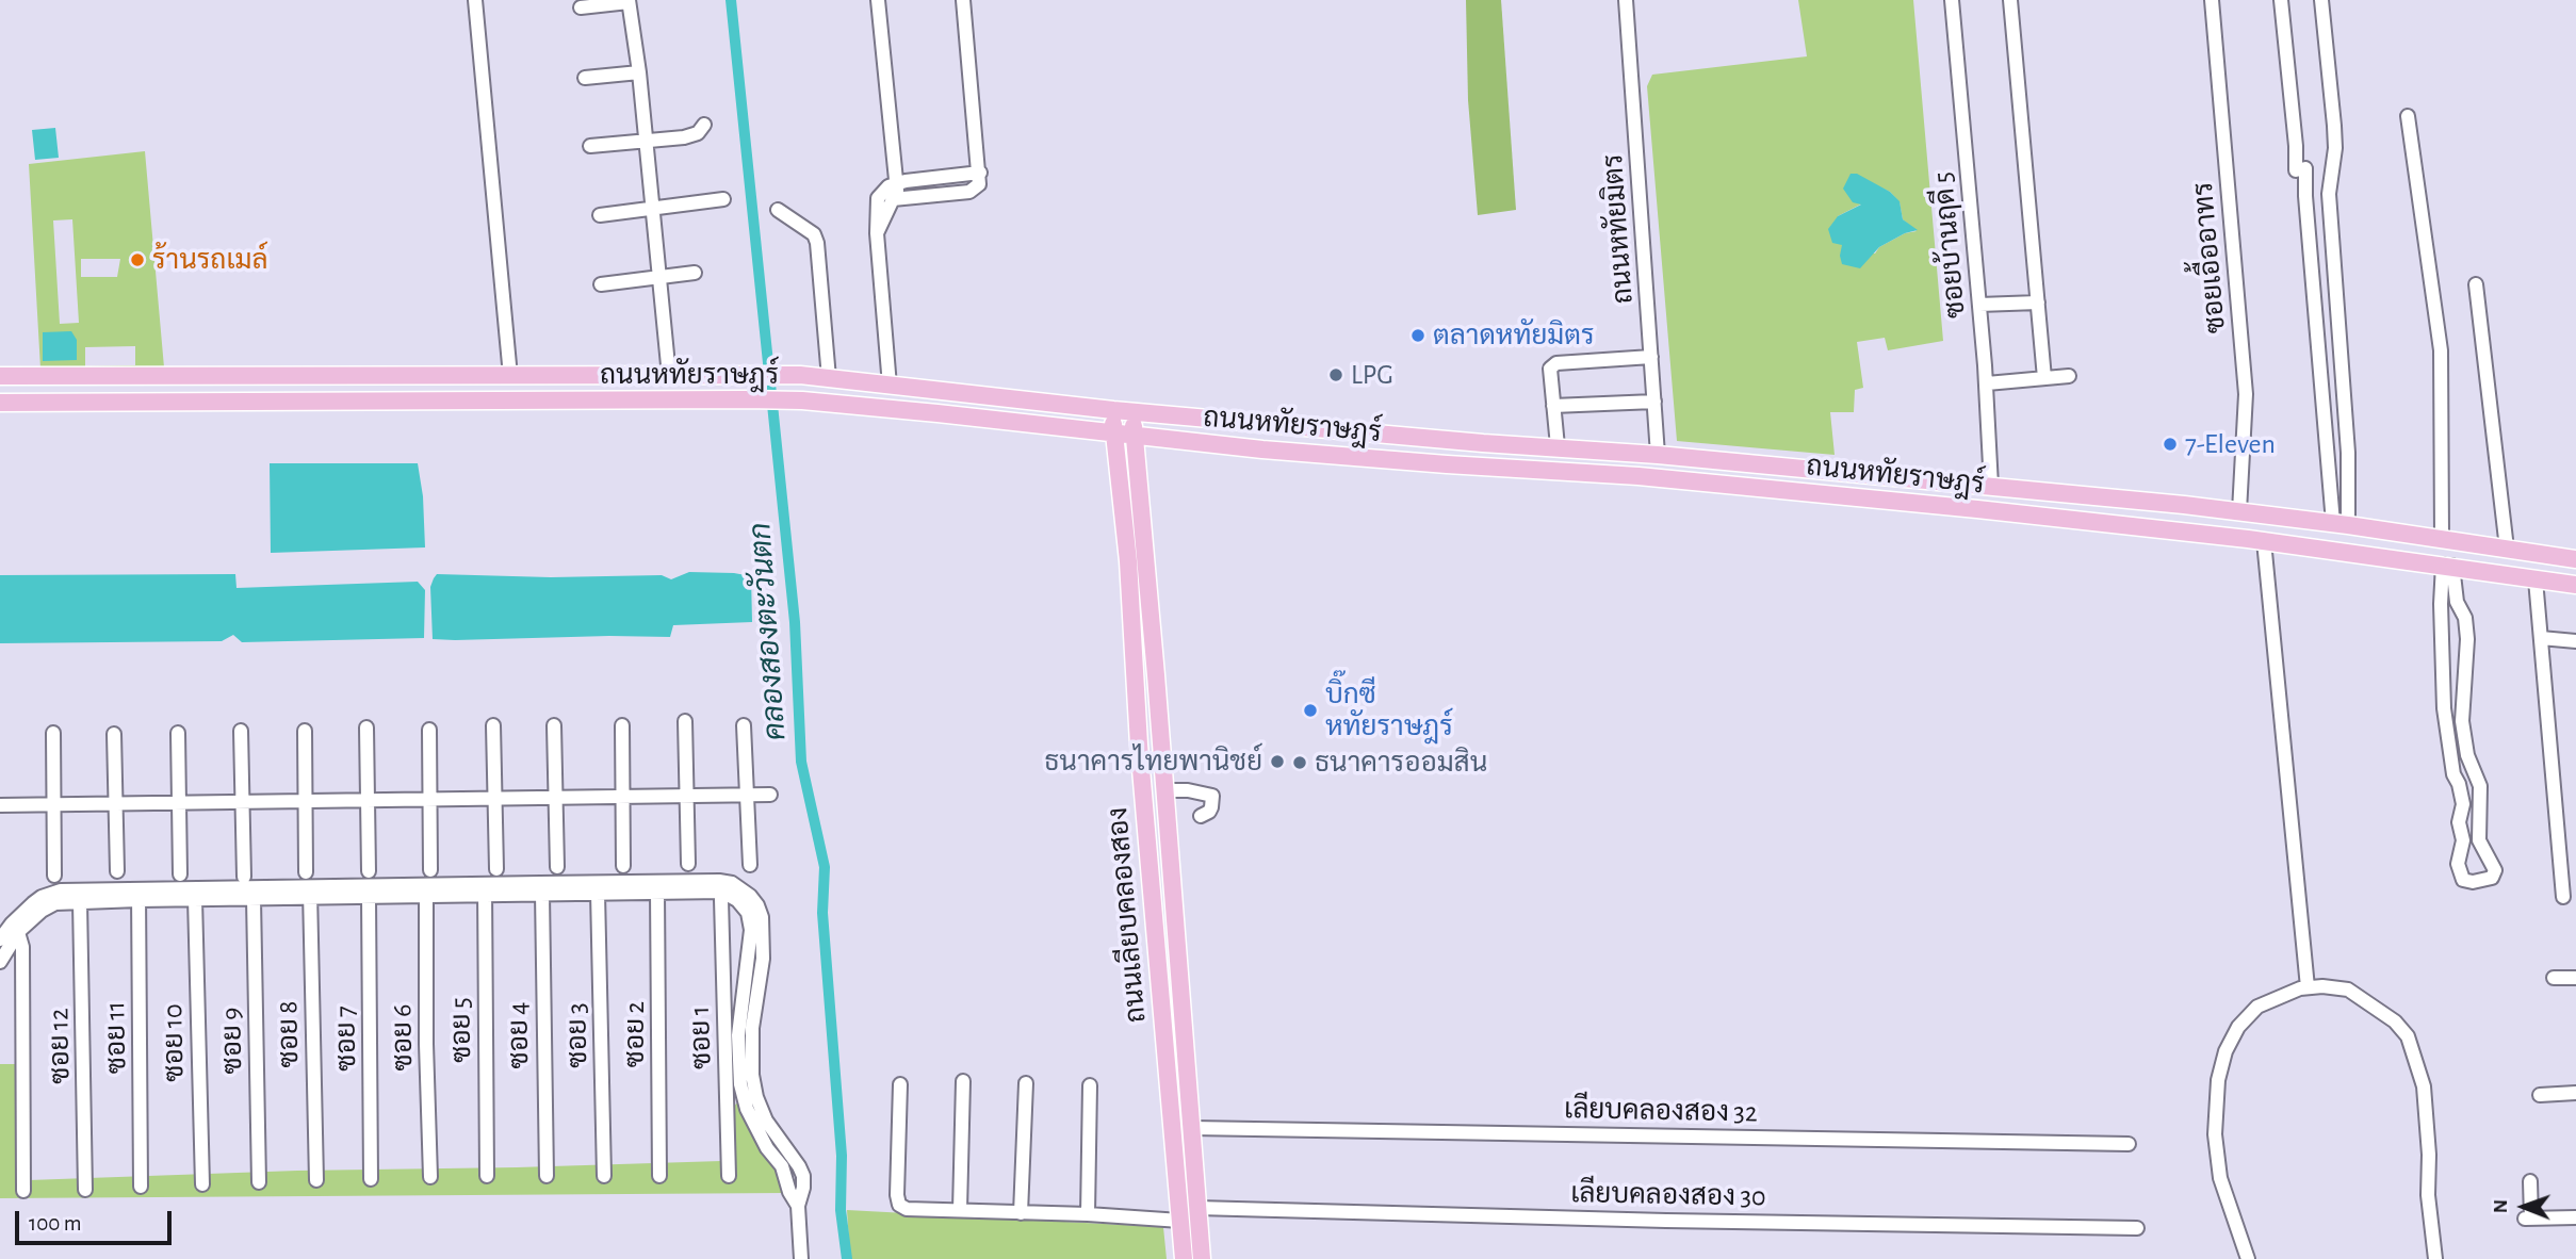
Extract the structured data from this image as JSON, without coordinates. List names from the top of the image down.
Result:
{
  "streets": {
    "main road": ["ถนนหทัยราษฎร์", "ถนนเลียบคลองสอง"],
    "street": [
      "ถนนหทัยมิตร",
      "ซอยบ้านฤดี 5",
      "ซอยเอื้ออาทร",
      "ซอย 5",
      "ซอย 8",
      "ซอย 2",
      "ซอย 4",
      "ซอย 3",
      "ซอย 11",
      "ซอย 6",
      "ซอย 1",
      "ซอย 7",
      "ซอย 9",
      "ซอย 10",
      "ซอย 12",
      "เลียบคลองสอง 32",
      "เลียบคลองสอง 30"
    ]
  },
  "crossings": [
    ["ถนนหทัยมิตร", "ถนนหทัยราษฎร์"],
    ["ซอยบ้านฤดี 5", "ถนนหทัยราษฎร์"],
    ["ซอยเอื้ออาทร", "ถนนหทัยราษฎร์"],
    ["ถนนหทัยราษฎร์", "ถนนเลียบคลองสอง"],
    ["ถนนเลียบคลองสอง", "เลียบคลองสอง 32"],
    ["ถนนเลียบคลองสอง", "เลียบคลองสอง 30"]
  ],
  "water": ["คลองสองตะวันตก"],
  "places": [
    "ร้านรถเมล์",
    "ตลาดหทัยมิตร",
    "LPG",
    "7-Eleven",
    "บิ๊กซี หทัยราษฎร์",
    "ธนาคารไทยพานิชย์",
    "ธนาคารออมสิน"
  ],
  "scale_bar": "100 m",
  "north": "left"
}
